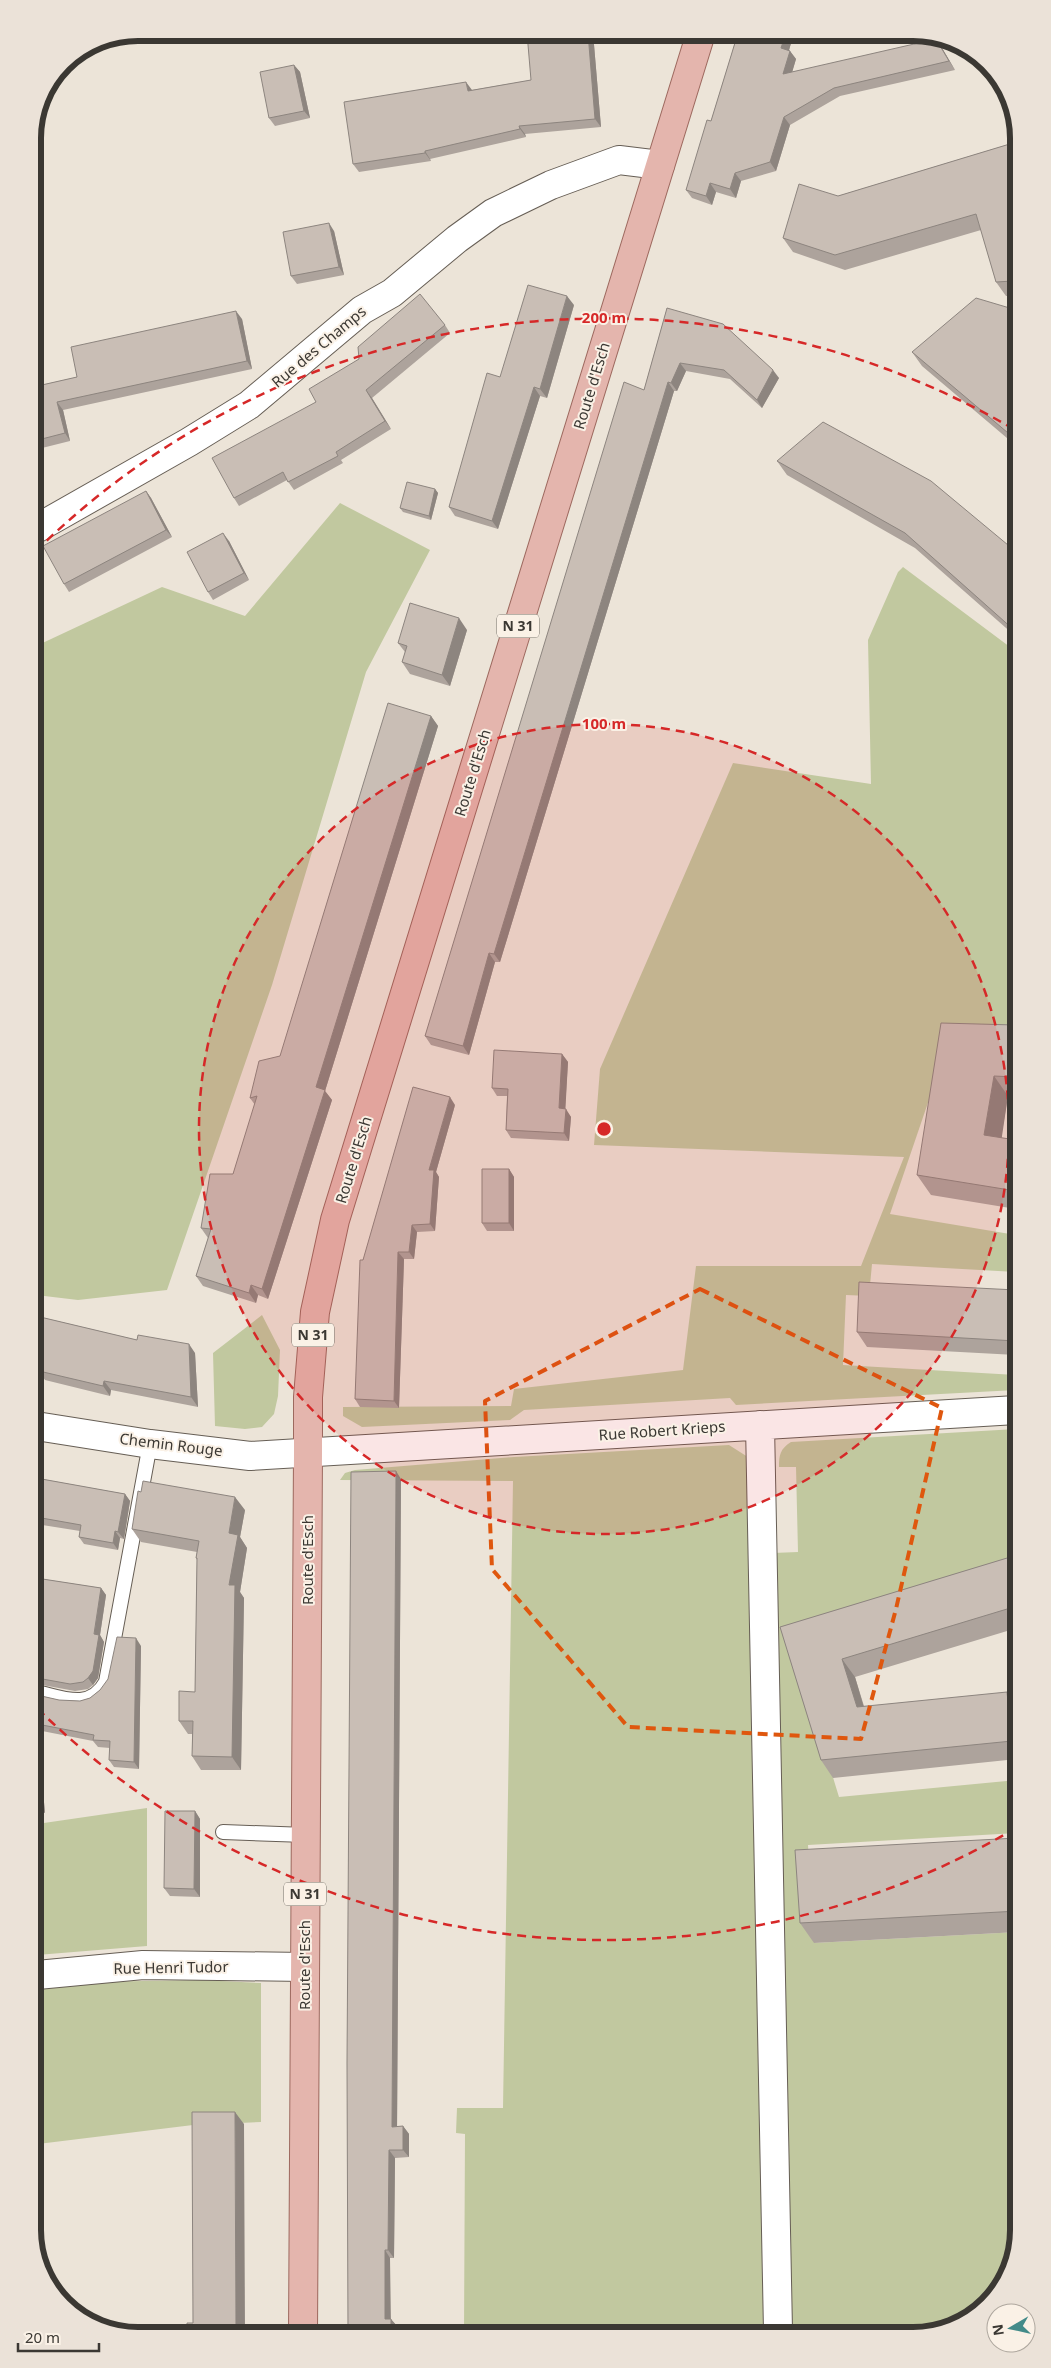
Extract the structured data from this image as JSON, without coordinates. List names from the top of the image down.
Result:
{
  "streets": {
    "main road": ["Route d'Esch", "N 31"],
    "street": [
      "Rue des Champs",
      "Rue Robert Krieps",
      "Chemin Rouge",
      "Rue Henri Tudor"
    ]
  },
  "crossings": [
    ["Rue des Champs", "Route d'Esch"],
    ["Route d'Esch", "Rue Robert Krieps"],
    ["Route d'Esch", "Chemin Rouge"],
    ["Route d'Esch", "Rue Henri Tudor"],
    ["Rue Robert Krieps", "Chemin Rouge"]
  ],
  "scale_bar": "20 m",
  "north": "left",
  "rings": ["200 m", "100 m"]
}
